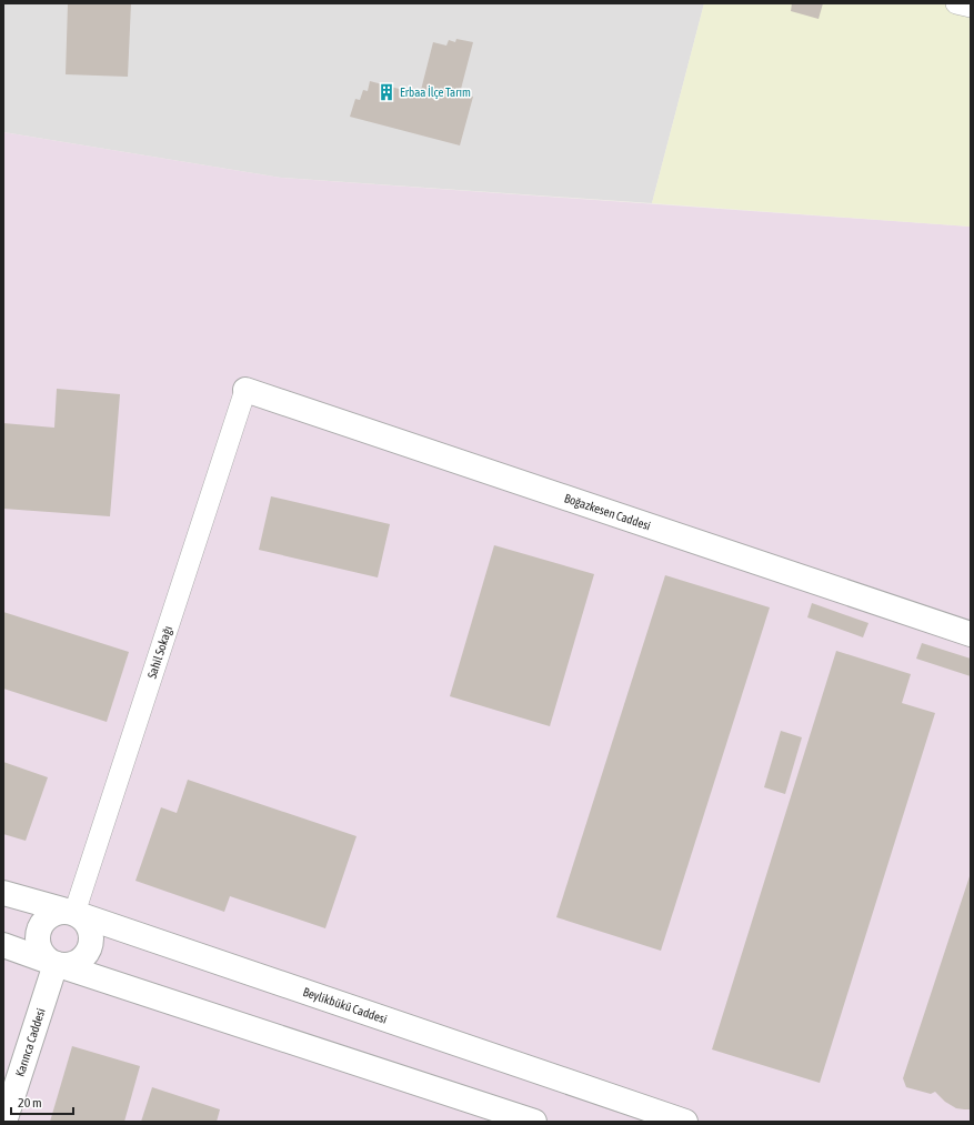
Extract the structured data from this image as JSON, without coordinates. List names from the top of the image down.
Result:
{
  "streets": {
    "street": [
      "Boğazkesen Caddesi",
      "Sahil Sokağı",
      "Beylikbükü Caddesi",
      "Karınca Caddesi"
    ]
  },
  "crossings": [
    ["Boğazkesen Caddesi", "Sahil Sokağı"],
    ["Sahil Sokağı", "Beylikbükü Caddesi"],
    ["Sahil Sokağı", "Karınca Caddesi"],
    ["Beylikbükü Caddesi", "Karınca Caddesi"]
  ],
  "places": {
    "building": ["Erbaa İlçe Tarım"]
  },
  "scale_bar": "20 m"
}
